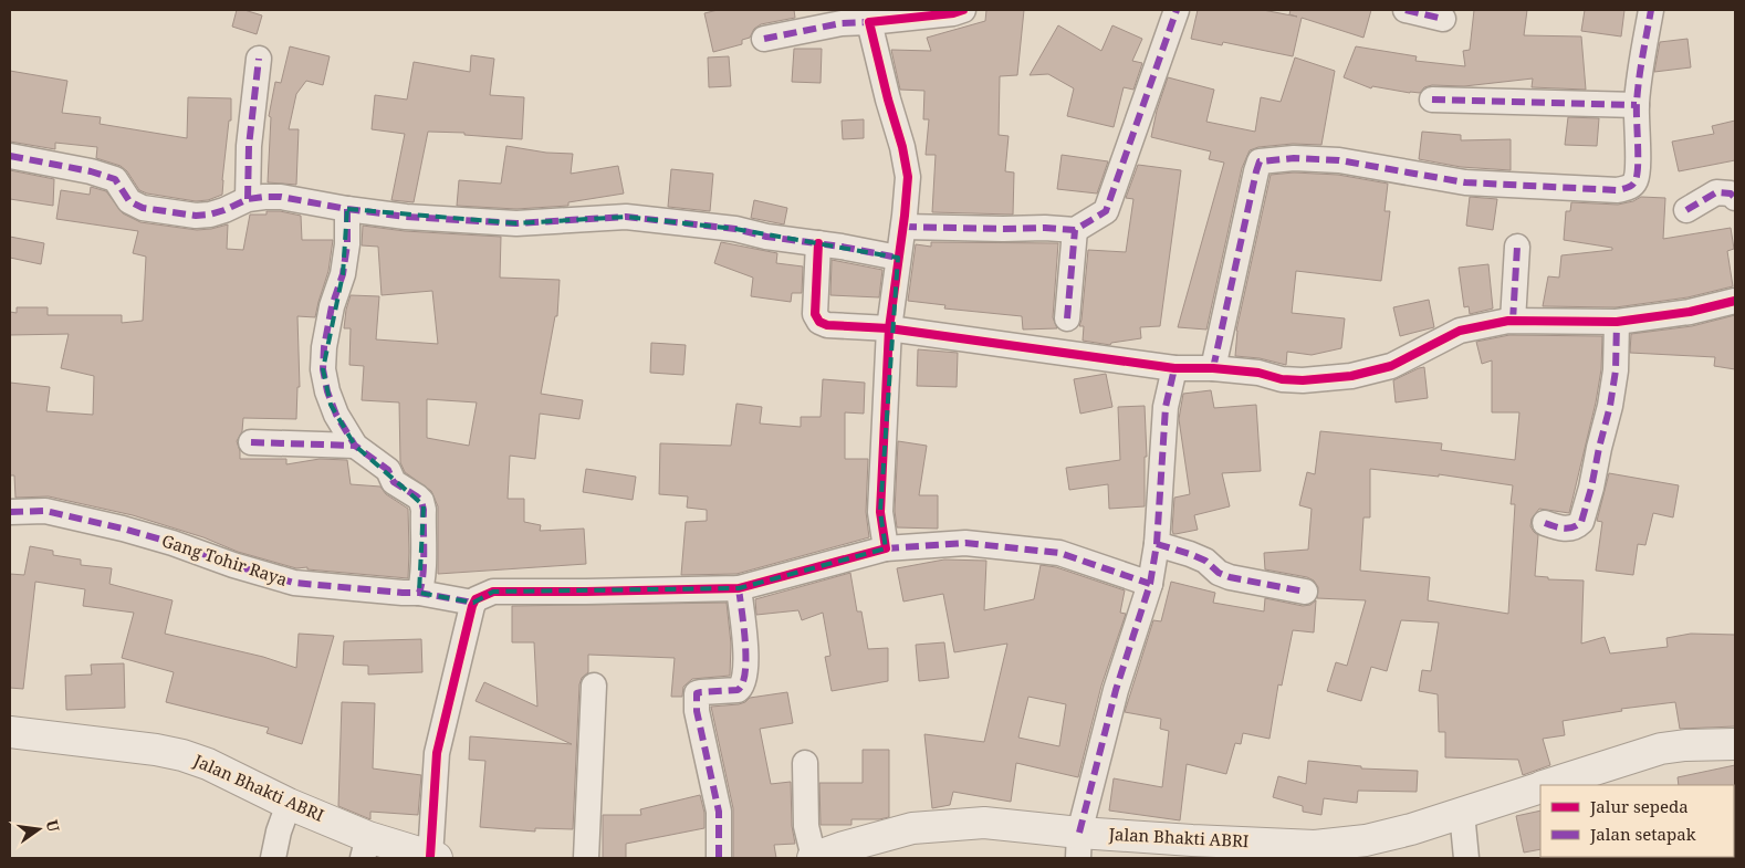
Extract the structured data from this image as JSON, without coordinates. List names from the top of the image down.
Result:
{
  "streets": {
    "street": ["Gang Tohir Raya", "Jalan Bhakti ABRI"]
  },
  "legend": ["Jalur sepeda", "Jalan setapak"],
  "north": "right"
}
